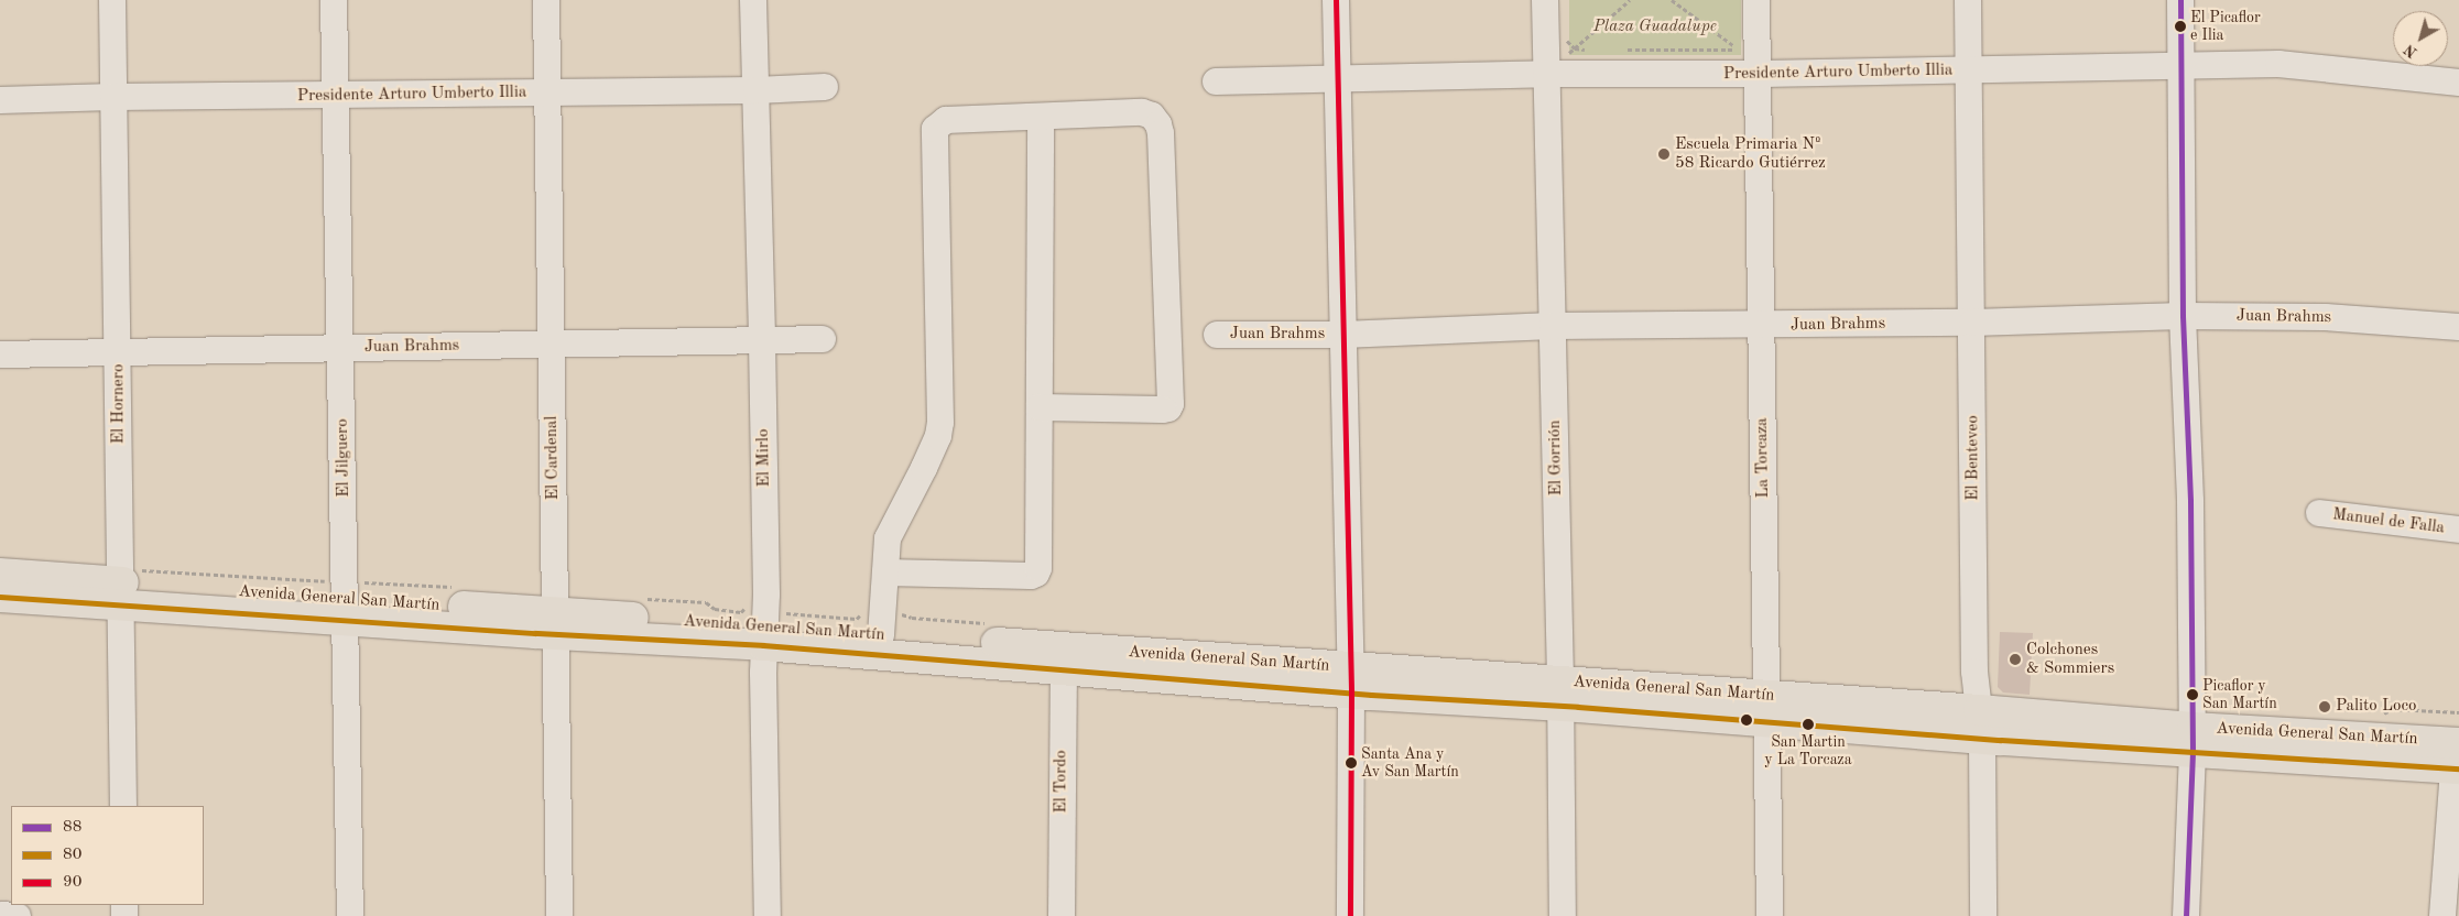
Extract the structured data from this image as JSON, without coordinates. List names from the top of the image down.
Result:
{
  "streets": {
    "main road": ["Avenida General San Martín"],
    "street": [
      "Presidente Arturo Umberto Illia",
      "Juan Brahms",
      "El Hornero",
      "El Jilguero",
      "El Cardenal",
      "El Mirlo",
      "El Gorrión",
      "La Torcaza",
      "El Benteveo",
      "Manuel de Falla",
      "El Tordo"
    ]
  },
  "crossings": [
    ["Presidente Arturo Umberto Illia", "El Hornero"],
    ["Presidente Arturo Umberto Illia", "El Jilguero"],
    ["Presidente Arturo Umberto Illia", "El Cardenal"],
    ["Presidente Arturo Umberto Illia", "El Mirlo"],
    ["Presidente Arturo Umberto Illia", "El Gorrión"],
    ["Presidente Arturo Umberto Illia", "La Torcaza"],
    ["Presidente Arturo Umberto Illia", "El Benteveo"],
    ["Juan Brahms", "El Hornero"],
    ["Juan Brahms", "El Jilguero"],
    ["Juan Brahms", "El Cardenal"],
    ["Juan Brahms", "El Mirlo"],
    ["Juan Brahms", "El Gorrión"],
    ["Juan Brahms", "La Torcaza"],
    ["Juan Brahms", "El Benteveo"],
    ["El Hornero", "Avenida General San Martín"],
    ["El Jilguero", "Avenida General San Martín"],
    ["El Cardenal", "Avenida General San Martín"],
    ["El Mirlo", "Avenida General San Martín"],
    ["El Gorrión", "Avenida General San Martín"],
    ["La Torcaza", "Avenida General San Martín"],
    ["El Benteveo", "Avenida General San Martín"],
    ["Avenida General San Martín", "El Tordo"]
  ],
  "parks": ["Plaza Guadalupe"],
  "places": [
    "El Picaflor e Ilia",
    "Escuela Primaria Nº 58 Ricardo Gutiérrez",
    "Colchones & Sommiers",
    "Picaflor y San Martín",
    "Palito Loco",
    "San Martin y La Torcaza",
    "Santa Ana y Av San Martín"
  ],
  "lines": ["transit line 88", "transit line 90", "transit line 80"],
  "legend": ["88", "80", "90"],
  "north": "bottom left"
}
